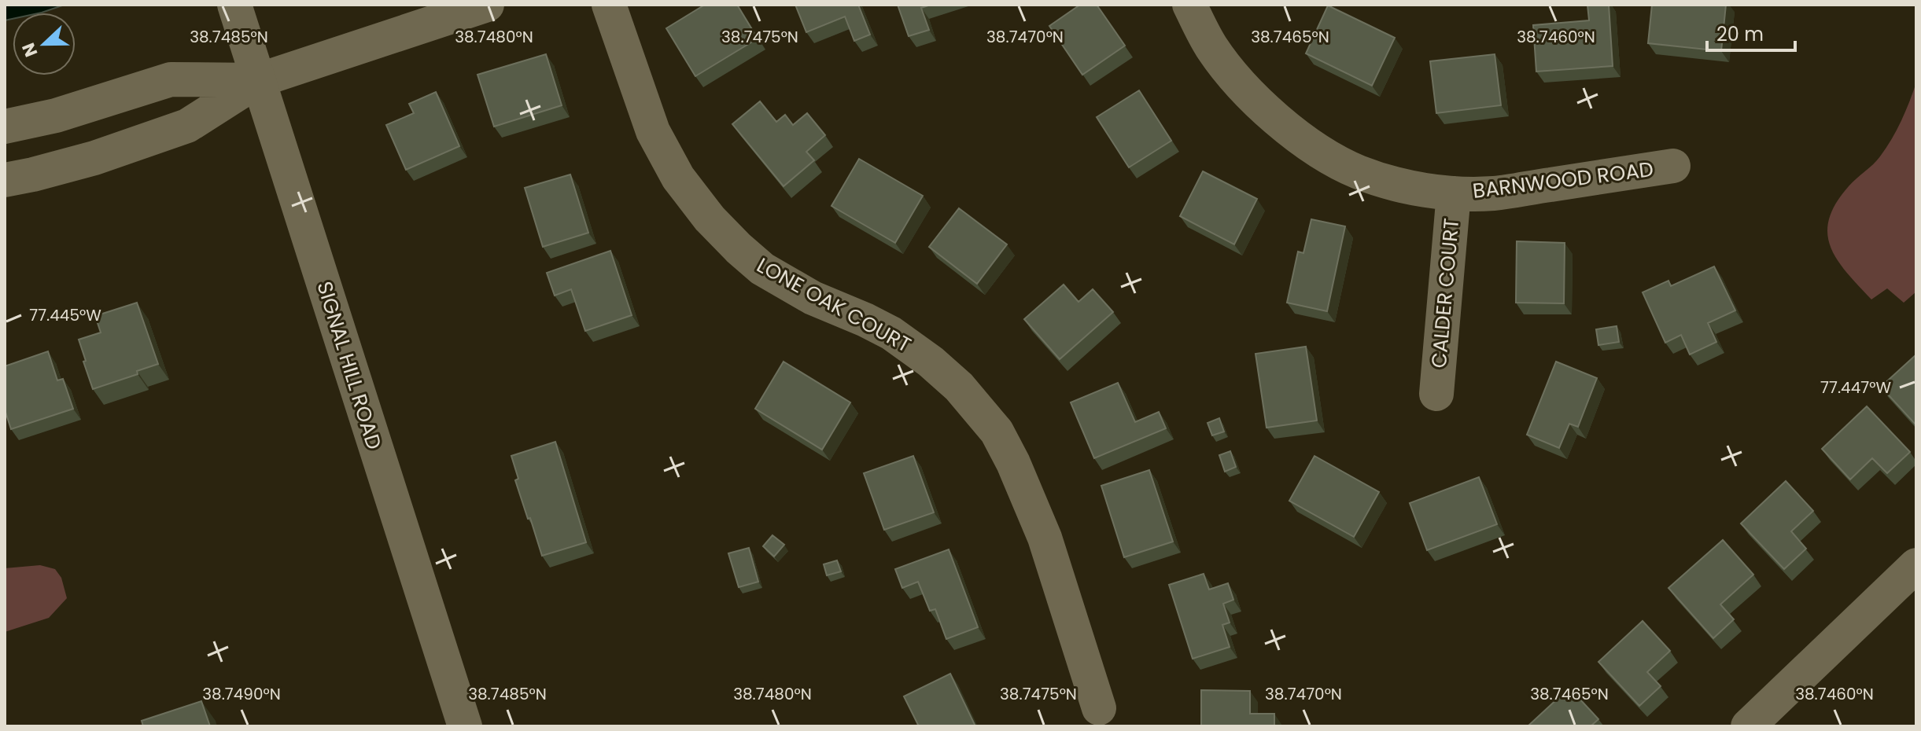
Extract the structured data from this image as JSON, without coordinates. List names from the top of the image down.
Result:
{
  "streets": {
    "street": [
      "BARNWOOD ROAD",
      "CALDER COURT",
      "LONE OAK COURT",
      "SIGNAL HILL ROAD"
    ]
  },
  "crossings": [
    ["BARNWOOD ROAD", "CALDER COURT"]
  ],
  "scale_bar": "20 m",
  "north": "left",
  "coordinates": [
    "38.7485°N",
    "38.7480°N",
    "38.7475°N",
    "38.7470°N",
    "38.7465°N",
    "38.7460°N",
    "77.445°W",
    "77.447°W",
    "38.7490°N"
  ]
}
